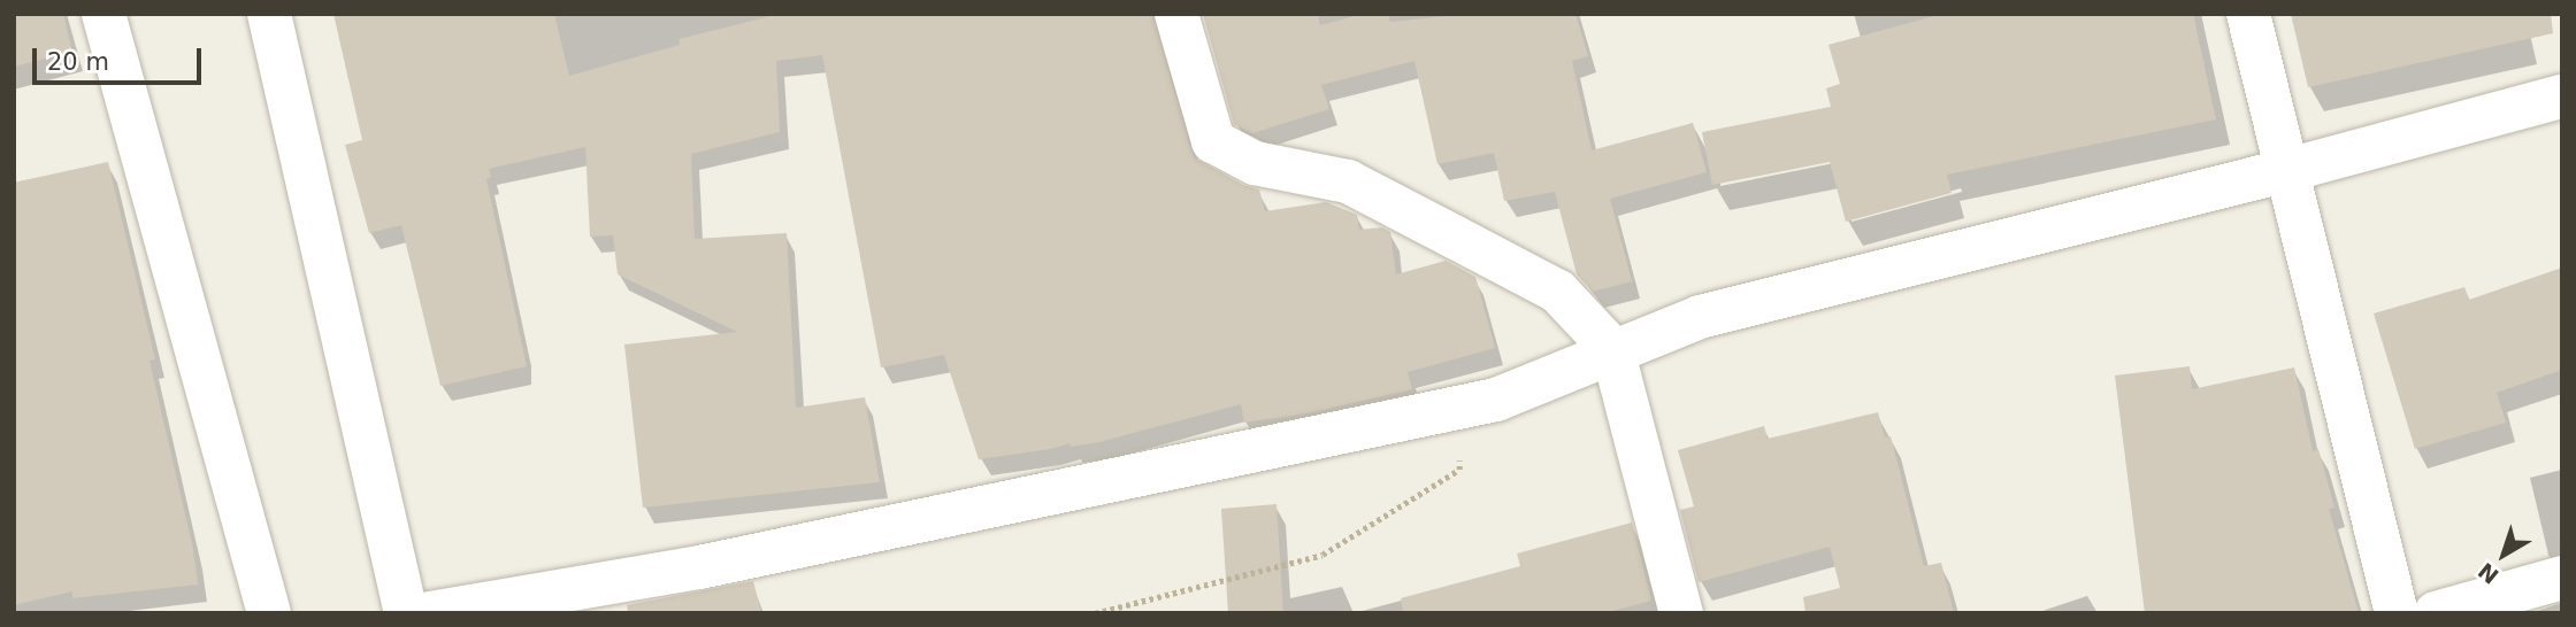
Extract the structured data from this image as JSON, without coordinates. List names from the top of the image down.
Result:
{
  "scale_bar": "20 m",
  "north": "bottom left"
}
